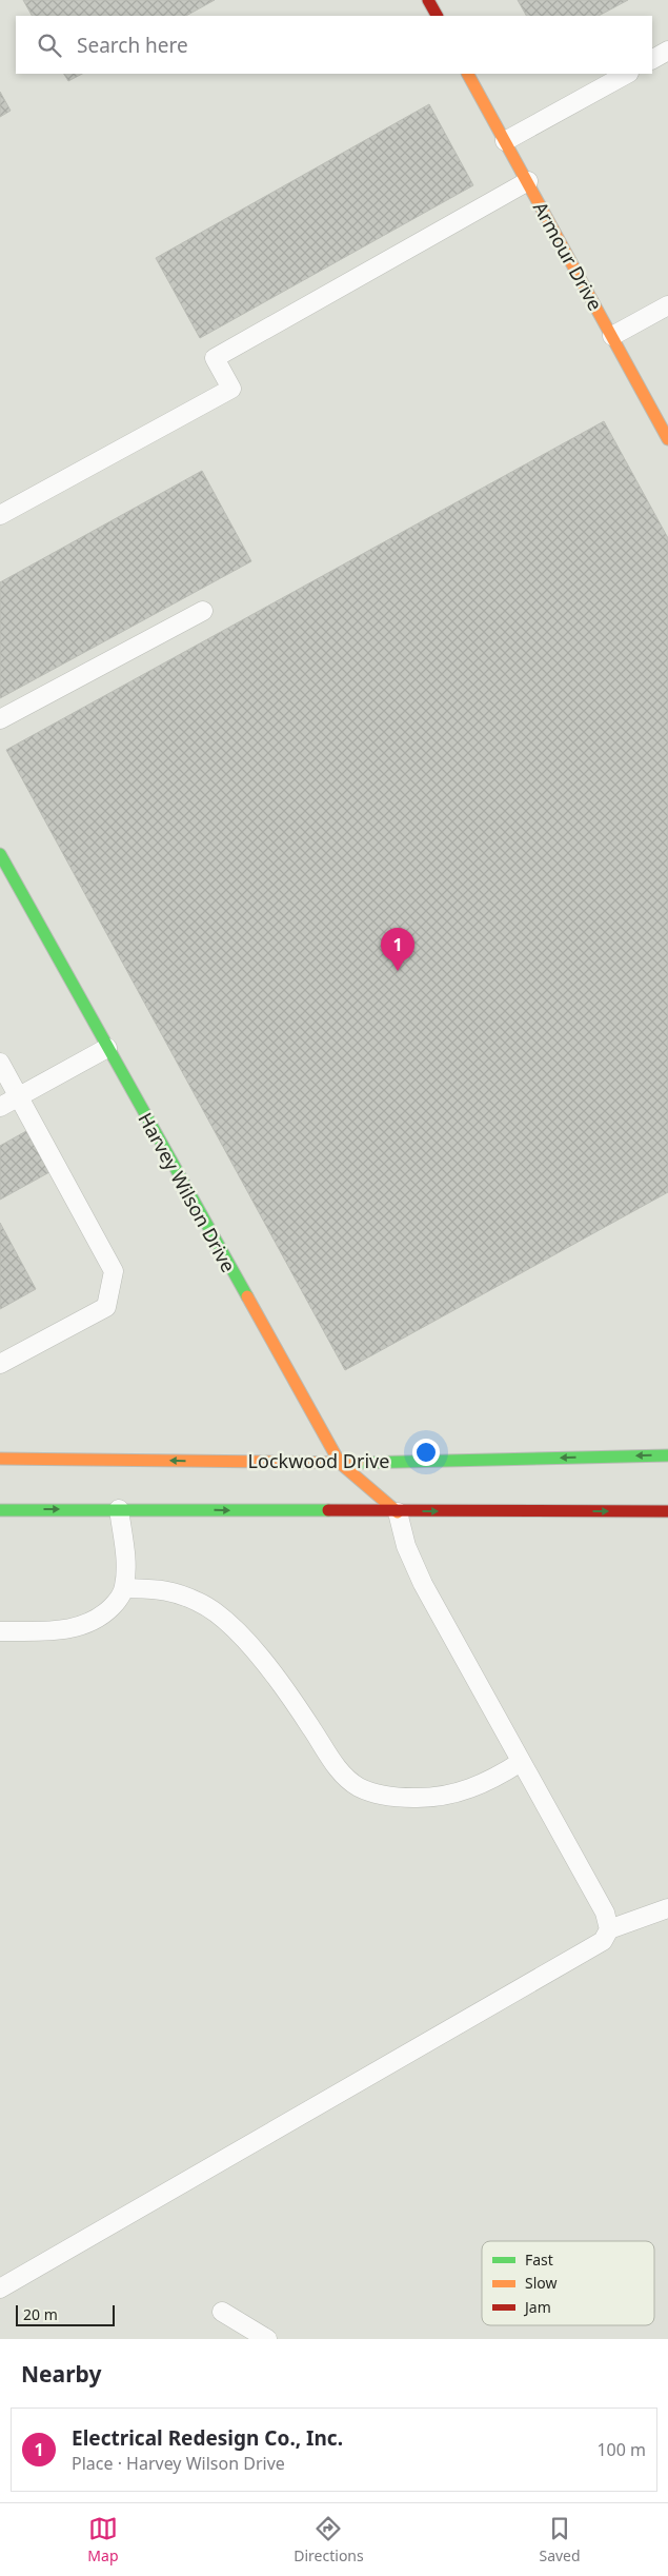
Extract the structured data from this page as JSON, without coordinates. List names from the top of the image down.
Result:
{
  "streets": {
    "main road": ["Armour Drive", "Harvey Wilson Drive", "Lockwood Drive"]
  },
  "crossings": [
    ["Harvey Wilson Drive", "Lockwood Drive"]
  ],
  "legend": ["Fast", "Slow", "Jam"],
  "scale_bar": "20 m",
  "page": {
    "search": "Search here",
    "pins": "1",
    "scale": "20 m",
    "heading": "Nearby",
    "list": [
      {
        "mark": "1",
        "name": "Electrical Redesign Co., Inc.",
        "note": "Place · Harvey Wilson Drive",
        "value": "100 m"
      }
    ],
    "nav": ["Map", "Directions", "Saved"]
  }
}
